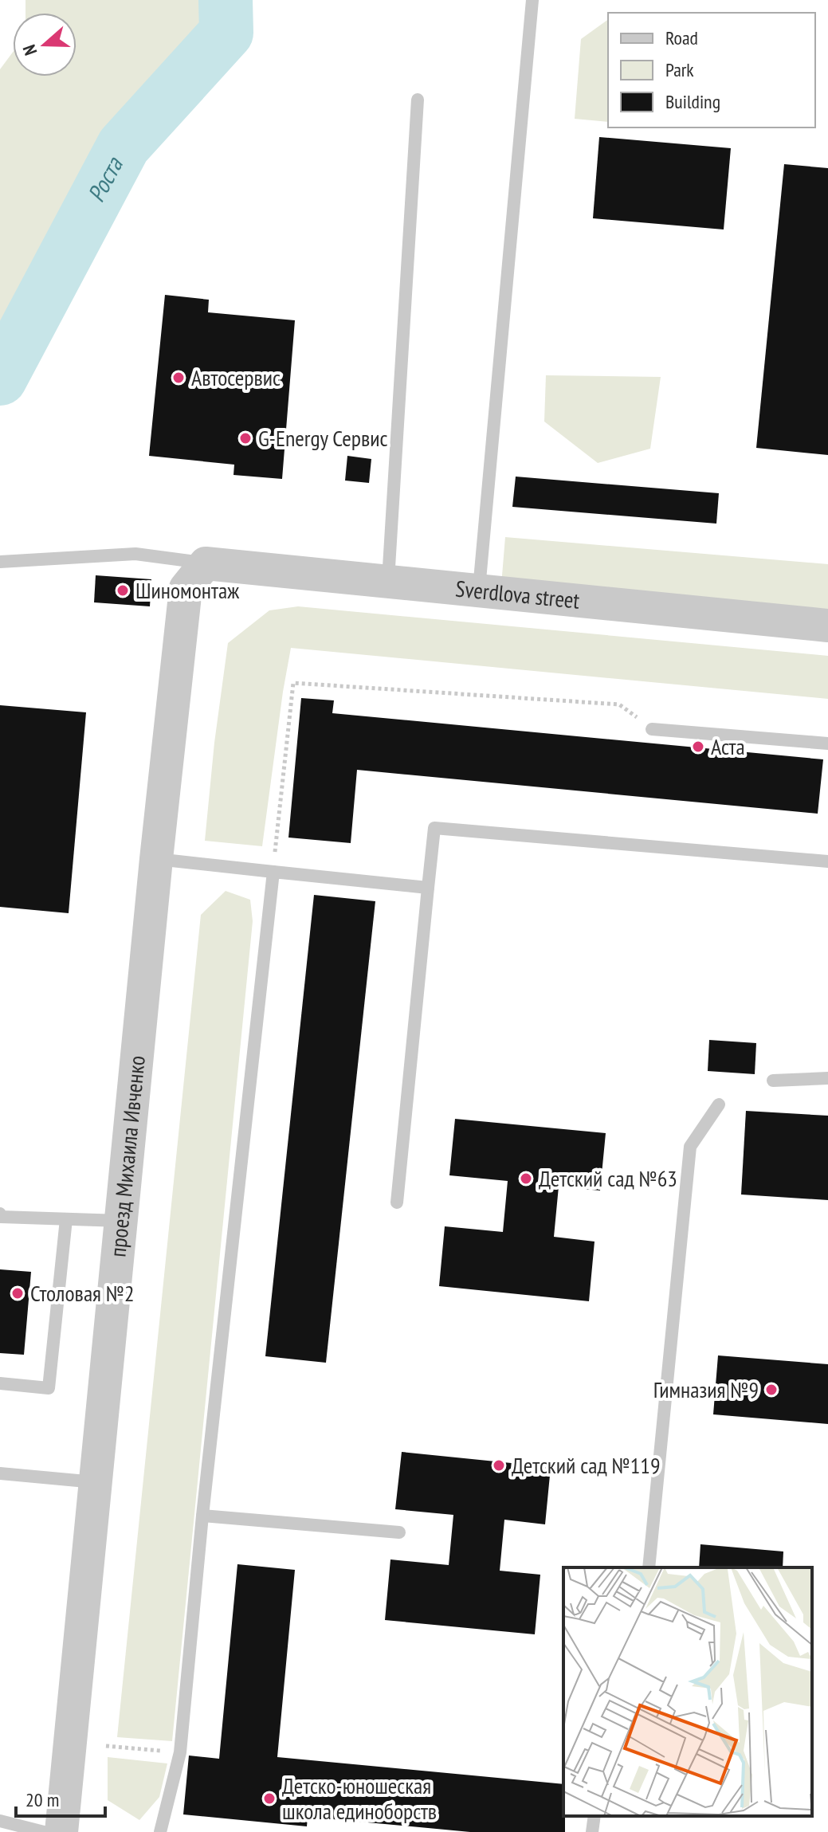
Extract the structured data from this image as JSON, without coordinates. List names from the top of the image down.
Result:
{
  "streets": {
    "street": ["Sverdlova street", "проезд Михаила Ивченко"]
  },
  "crossings": [
    ["Sverdlova street", "проезд Михаила Ивченко"]
  ],
  "water": ["Роста"],
  "places": [
    "Автосервис",
    "G-Energy Сервис",
    "Шиномонтаж",
    "Аста",
    "Детский сад №63",
    "Столовая №2",
    "Гимназия №9",
    "Детский сад №119",
    "Детско-юношеская школа единоборств"
  ],
  "legend": ["Road", "Park", "Building"],
  "scale_bar": "20 m",
  "north": "left"
}
